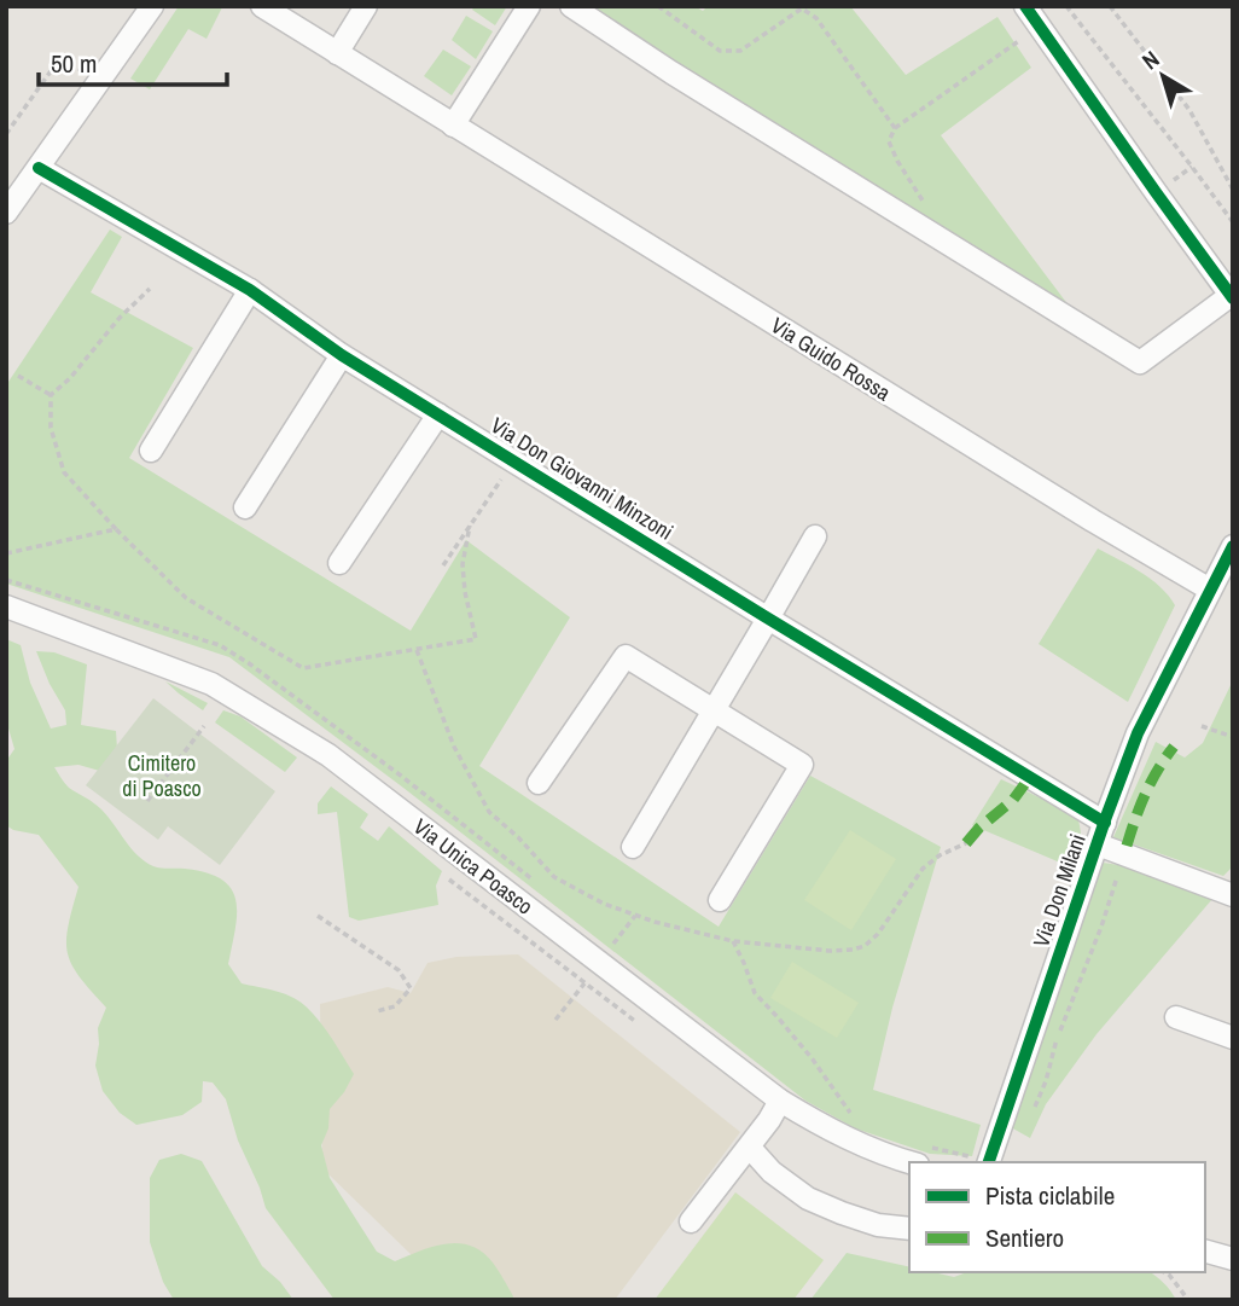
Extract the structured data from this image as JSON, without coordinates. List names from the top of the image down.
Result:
{
  "streets": {
    "street": [
      "Via Guido Rossa",
      "Via Don Giovanni Minzoni",
      "Via Unica Poasco",
      "Via Don Milani"
    ]
  },
  "crossings": [
    ["Via Guido Rossa", "Via Don Milani"],
    ["Via Don Giovanni Minzoni", "Via Don Milani"]
  ],
  "parks": ["Cimitero di Poasco"],
  "legend": ["Pista ciclabile", "Sentiero"],
  "scale_bar": "50 m",
  "north": "top left"
}
